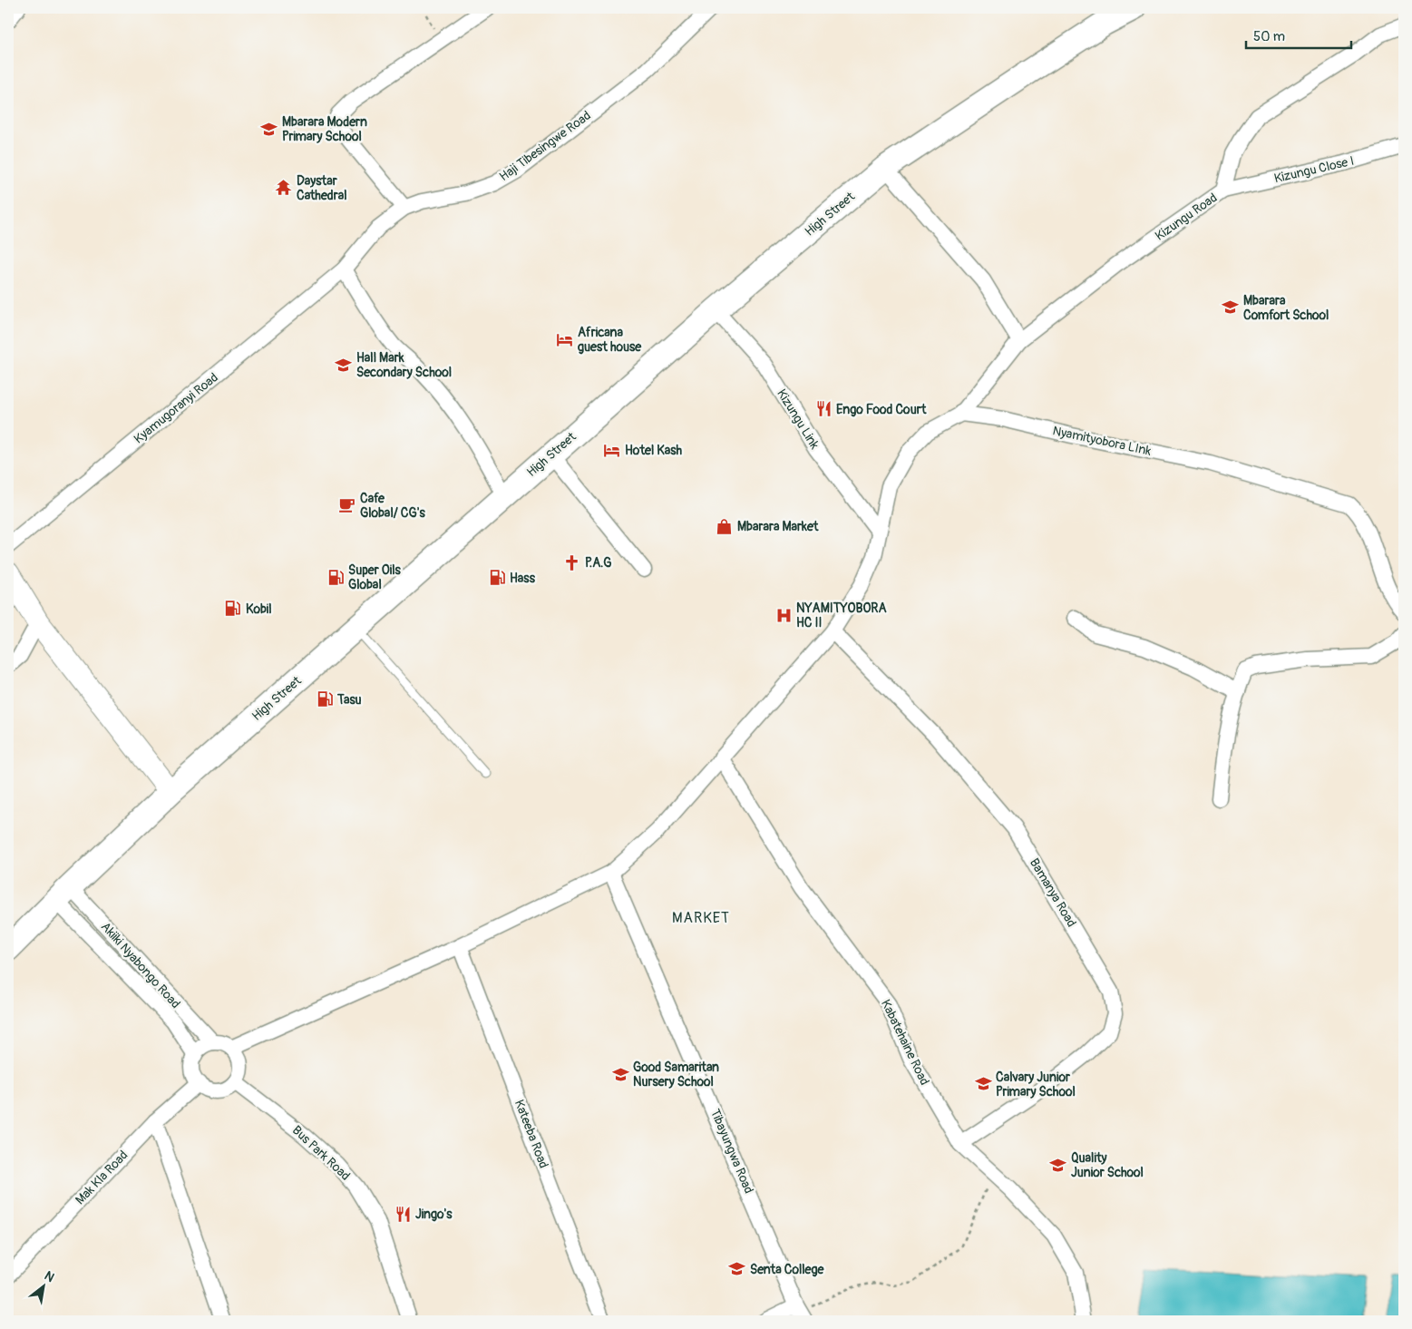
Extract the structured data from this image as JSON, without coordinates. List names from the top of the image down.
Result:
{
  "streets": {
    "main road": ["High Street"],
    "street": [
      "Haji Tibesingwe Road",
      "Kizungu Close I",
      "Kizungu Road",
      "Kyamugoranyi Road",
      "Kizungu Link",
      "Nyamityobora LInk",
      "Bamanya Road",
      "Akiiki Nyabongo Road",
      "Kabatehaine Road",
      "Kateeba Road",
      "Tibayungwa Road",
      "Bus Park Road",
      "Mak Kla Road"
    ]
  },
  "crossings": [
    ["Haji Tibesingwe Road", "Kyamugoranyi Road"],
    ["Kizungu Close I", "Kizungu Road"],
    ["High Street", "Kizungu Link"],
    ["High Street", "Akiiki Nyabongo Road"],
    ["Kizungu Road", "Nyamityobora LInk"],
    ["Bamanya Road", "Kabatehaine Road"],
    ["Akiiki Nyabongo Road", "Bus Park Road"],
    ["Akiiki Nyabongo Road", "Mak Kla Road"],
    ["Bus Park Road", "Mak Kla Road"]
  ],
  "districts": ["MARKET"],
  "places": {
    "school or university": [
      "Mbarara Modern Primary School",
      "Mbarara Comfort School",
      "Hall Mark Secondary School",
      "Good Samaritan Nursery School",
      "Calvary Junior Primary School",
      "Quality Junior School",
      "Senta College"
    ],
    "temple": ["Daystar Cathedral"],
    "hotel": ["Africana guest house", "Hotel Kash"],
    "restaurant": ["Engo Food Court", "Jingo's"],
    "cafe": ["Cafe Global/ CG's"],
    "shop": ["Mbarara Market"],
    "church": ["P.A.G"],
    "fuel station": [
      "Super Oils Global",
      "Hass",
      "Kobil",
      "Tasu"
    ],
    "hospital": ["NYAMITYOBORA HC II"]
  },
  "scale_bar": "50 m",
  "north": "top right"
}
